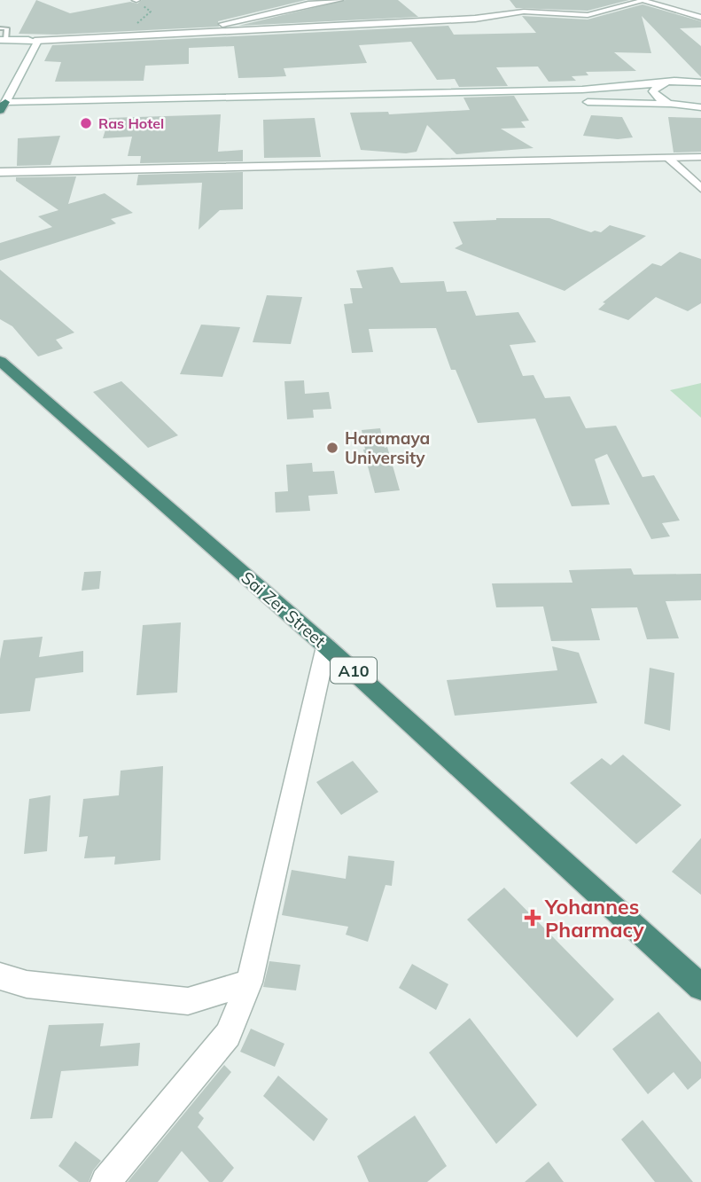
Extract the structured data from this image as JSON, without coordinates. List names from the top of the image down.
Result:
{
  "streets": {
    "highway": ["Sai Zer Street", "A10"]
  },
  "places": {
    "other": ["Ras Hotel", "Haramaya University"],
    "health": ["Yohannes Pharmacy"]
  }
}
